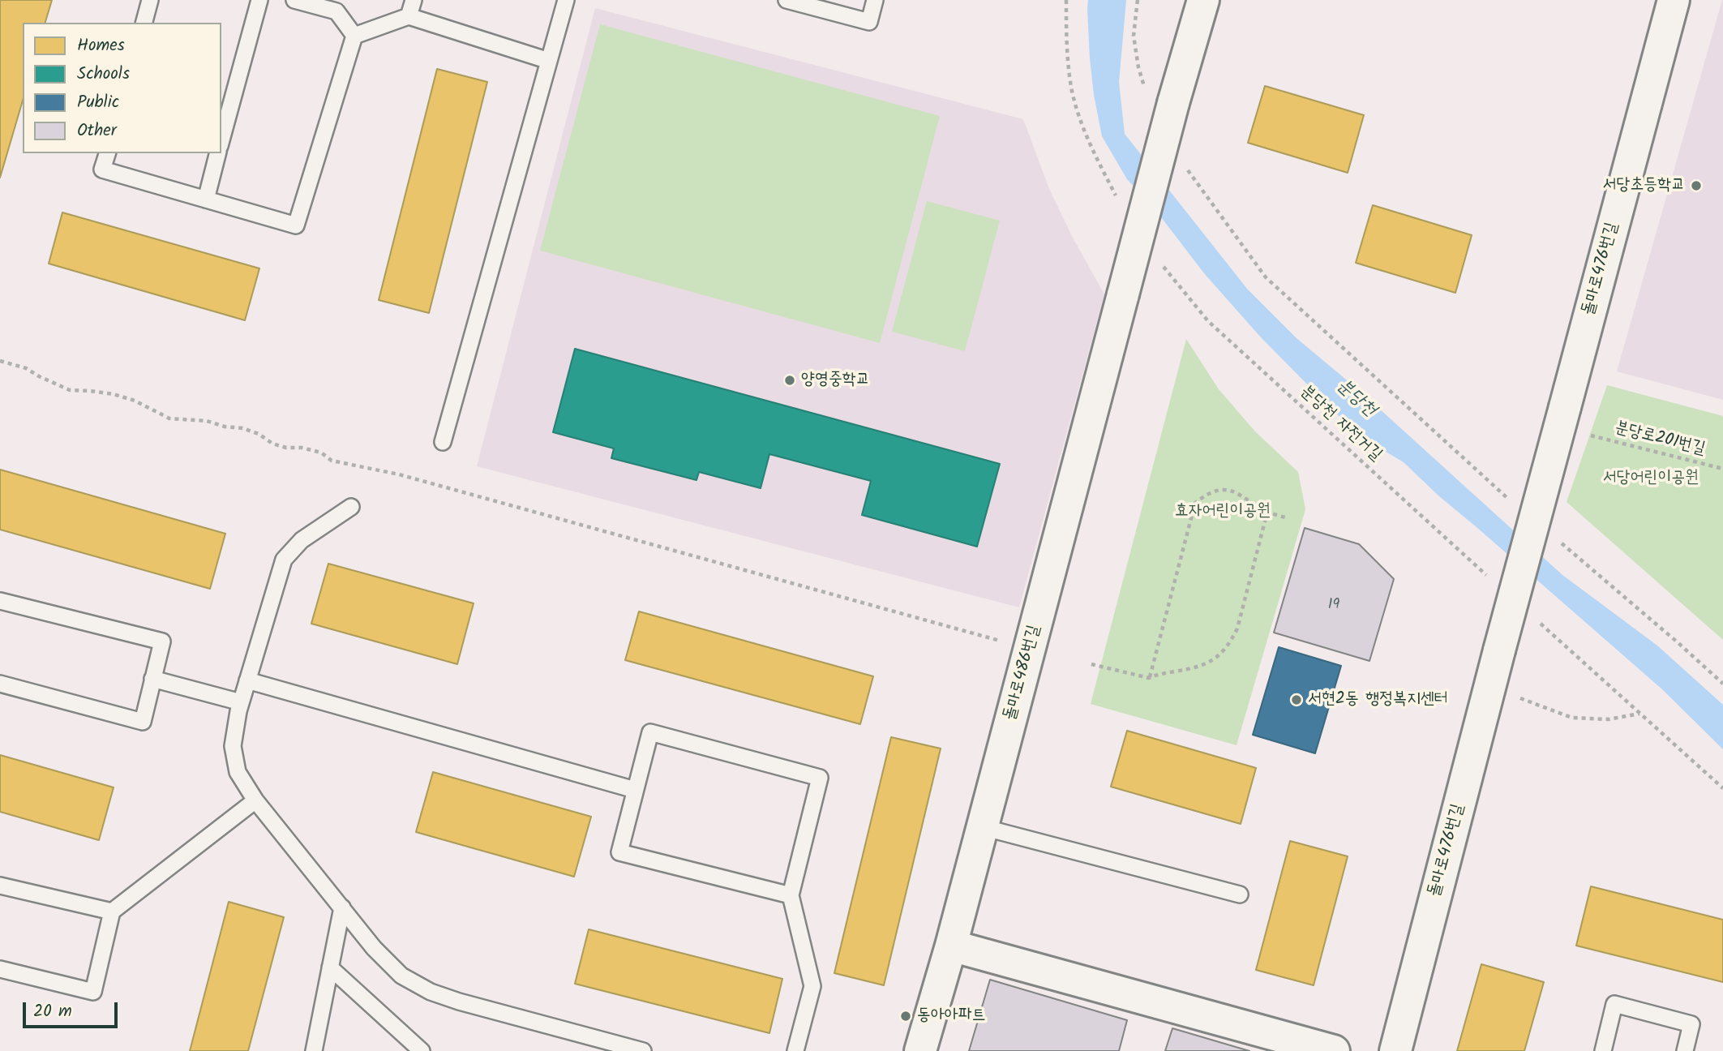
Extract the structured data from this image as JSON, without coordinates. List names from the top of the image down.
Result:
{
  "streets": {
    "street": ["돌마로476번길", "돌마로486번길"],
    "path": ["분당천 자전거길", "분당로201번길"]
  },
  "water": ["분당천"],
  "parks": ["서당어린이공원", "효자어린이공원"],
  "places": [
    "서당초등학교",
    "양영중학교",
    "서현2동 행정복지센터",
    "동아아파트"
  ],
  "house_numbers": ["19"],
  "legend": [
    "Homes",
    "Schools",
    "Public",
    "Other"
  ],
  "scale_bar": "20 m"
}
